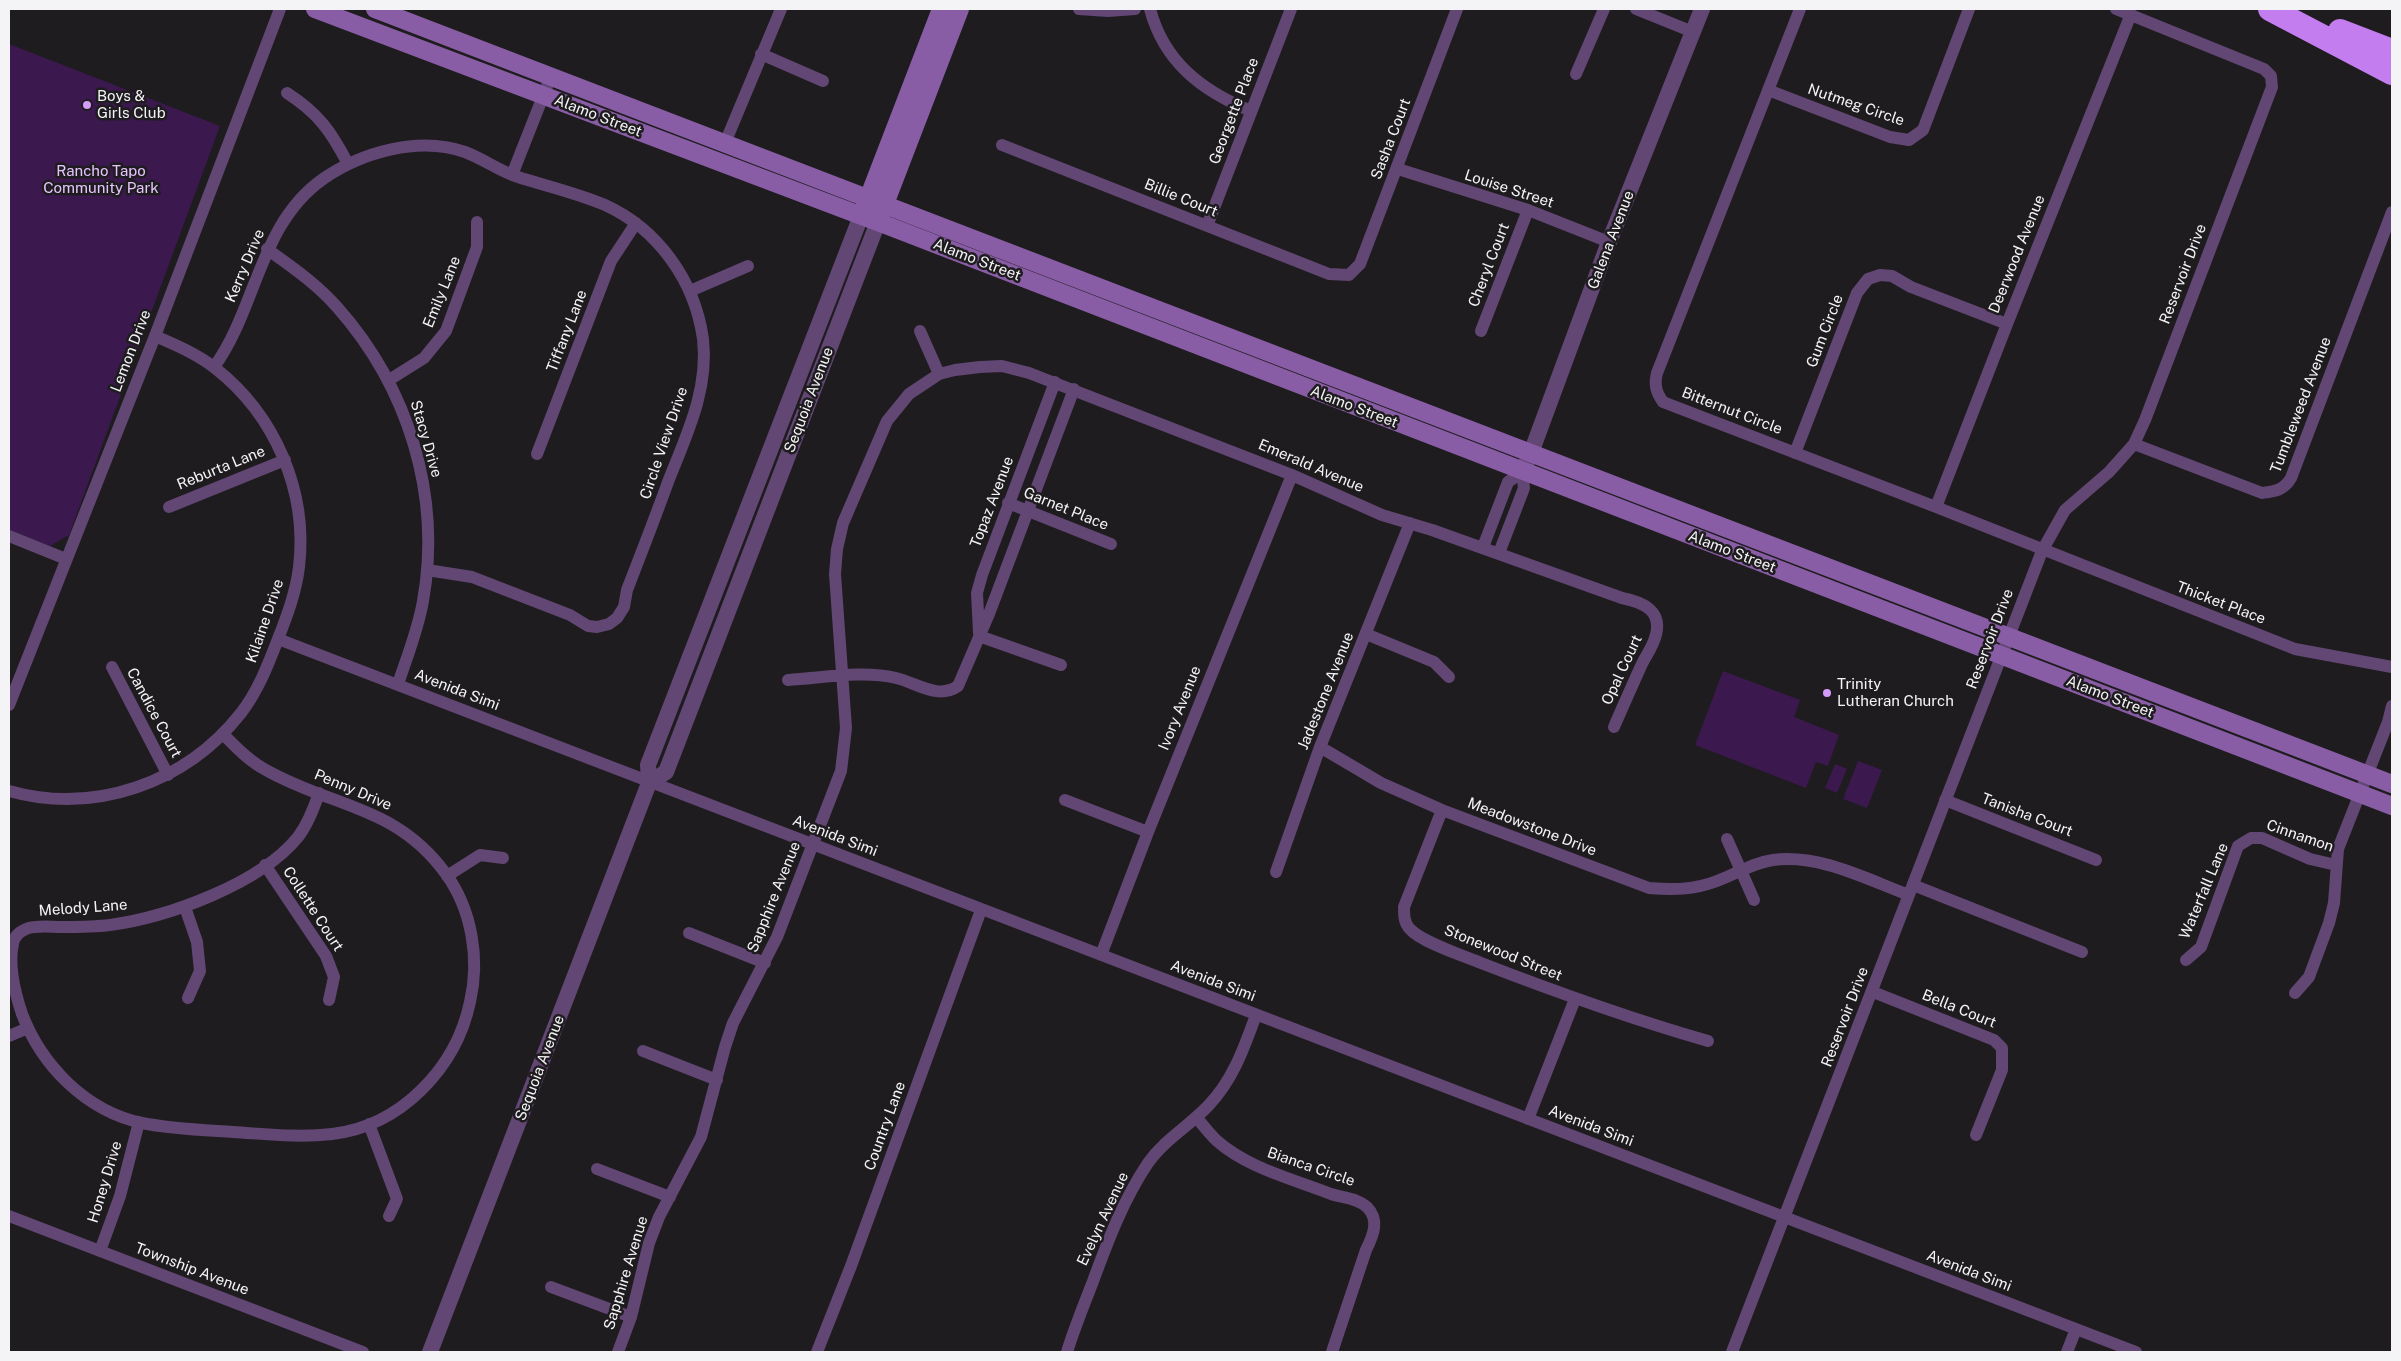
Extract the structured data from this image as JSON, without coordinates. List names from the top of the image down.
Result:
{
  "streets": {
    "main road": ["Alamo Street", "Sequoia Avenue"],
    "street": [
      "Nutmeg Circle",
      "Georgette Place",
      "Sasha Court",
      "Louise Street",
      "Billie Court",
      "Galena Avenue",
      "Deerwood Avenue",
      "Cheryl Court",
      "Kerry Drive",
      "Reservoir Drive",
      "Emily Lane",
      "Tiffany Lane",
      "Gum Circle",
      "Lemon Drive",
      "Tumbleweed Avenue",
      "Bitternut Circle",
      "Stacy Drive",
      "Circle View Drive",
      "Emerald Avenue",
      "Reburta Lane",
      "Topaz Avenue",
      "Garnet Place",
      "Thicket Place",
      "Kilaine Drive",
      "Opal Court",
      "Avenida Simi",
      "Jadestone Avenue",
      "Ivory Avenue",
      "Candice Court",
      "Penny Drive",
      "Tanisha Court",
      "Meadowstone Drive",
      "Cinnamon",
      "Waterfall Lane",
      "Sapphire Avenue",
      "Melody Lane",
      "Collette Court",
      "Stonewood Street",
      "Bella Court",
      "Country Lane",
      "Bianca Circle",
      "Honey Drive",
      "Evelyn Avenue",
      "Township Avenue"
    ]
  },
  "crossings": [
    ["Nutmeg Circle", "Bitternut Circle"],
    ["Georgette Place", "Billie Court"],
    ["Alamo Street", "Galena Avenue"],
    ["Alamo Street", "Reservoir Drive"],
    ["Alamo Street", "Sequoia Avenue"],
    ["Sasha Court", "Louise Street"],
    ["Sasha Court", "Billie Court"],
    ["Louise Street", "Galena Avenue"],
    ["Louise Street", "Cheryl Court"],
    ["Galena Avenue", "Emerald Avenue"],
    ["Deerwood Avenue", "Reservoir Drive"],
    ["Deerwood Avenue", "Gum Circle"],
    ["Deerwood Avenue", "Bitternut Circle"],
    ["Kerry Drive", "Stacy Drive"],
    ["Kerry Drive", "Circle View Drive"],
    ["Kerry Drive", "Kilaine Drive"],
    ["Reservoir Drive", "Tumbleweed Avenue"],
    ["Reservoir Drive", "Bitternut Circle"],
    ["Reservoir Drive", "Thicket Place"],
    ["Reservoir Drive", "Avenida Simi"],
    ["Reservoir Drive", "Tanisha Court"],
    ["Reservoir Drive", "Meadowstone Drive"],
    ["Reservoir Drive", "Bella Court"],
    ["Emily Lane", "Stacy Drive"],
    ["Tiffany Lane", "Circle View Drive"],
    ["Gum Circle", "Bitternut Circle"],
    ["Lemon Drive", "Kilaine Drive"],
    ["Sequoia Avenue", "Avenida Simi"],
    ["Bitternut Circle", "Thicket Place"],
    ["Stacy Drive", "Circle View Drive"],
    ["Stacy Drive", "Avenida Simi"],
    ["Emerald Avenue", "Topaz Avenue"],
    ["Emerald Avenue", "Opal Court"],
    ["Emerald Avenue", "Jadestone Avenue"],
    ["Emerald Avenue", "Ivory Avenue"],
    ["Emerald Avenue", "Sapphire Avenue"],
    ["Reburta Lane", "Kilaine Drive"],
    ["Topaz Avenue", "Garnet Place"],
    ["Topaz Avenue", "Sapphire Avenue"],
    ["Kilaine Drive", "Avenida Simi"],
    ["Kilaine Drive", "Candice Court"],
    ["Kilaine Drive", "Penny Drive"],
    ["Avenida Simi", "Ivory Avenue"],
    ["Avenida Simi", "Sapphire Avenue"],
    ["Avenida Simi", "Country Lane"],
    ["Avenida Simi", "Evelyn Avenue"],
    ["Jadestone Avenue", "Meadowstone Drive"],
    ["Penny Drive", "Melody Lane"],
    ["Penny Drive", "Honey Drive"],
    ["Meadowstone Drive", "Stonewood Street"],
    ["Cinnamon", "Waterfall Lane"],
    ["Melody Lane", "Collette Court"],
    ["Melody Lane", "Honey Drive"],
    ["Bianca Circle", "Evelyn Avenue"],
    ["Honey Drive", "Township Avenue"]
  ],
  "parks": ["Rancho Tapo Community Park"],
  "places": ["Boys & Girls Club", "Trinity Lutheran Church"]
}
